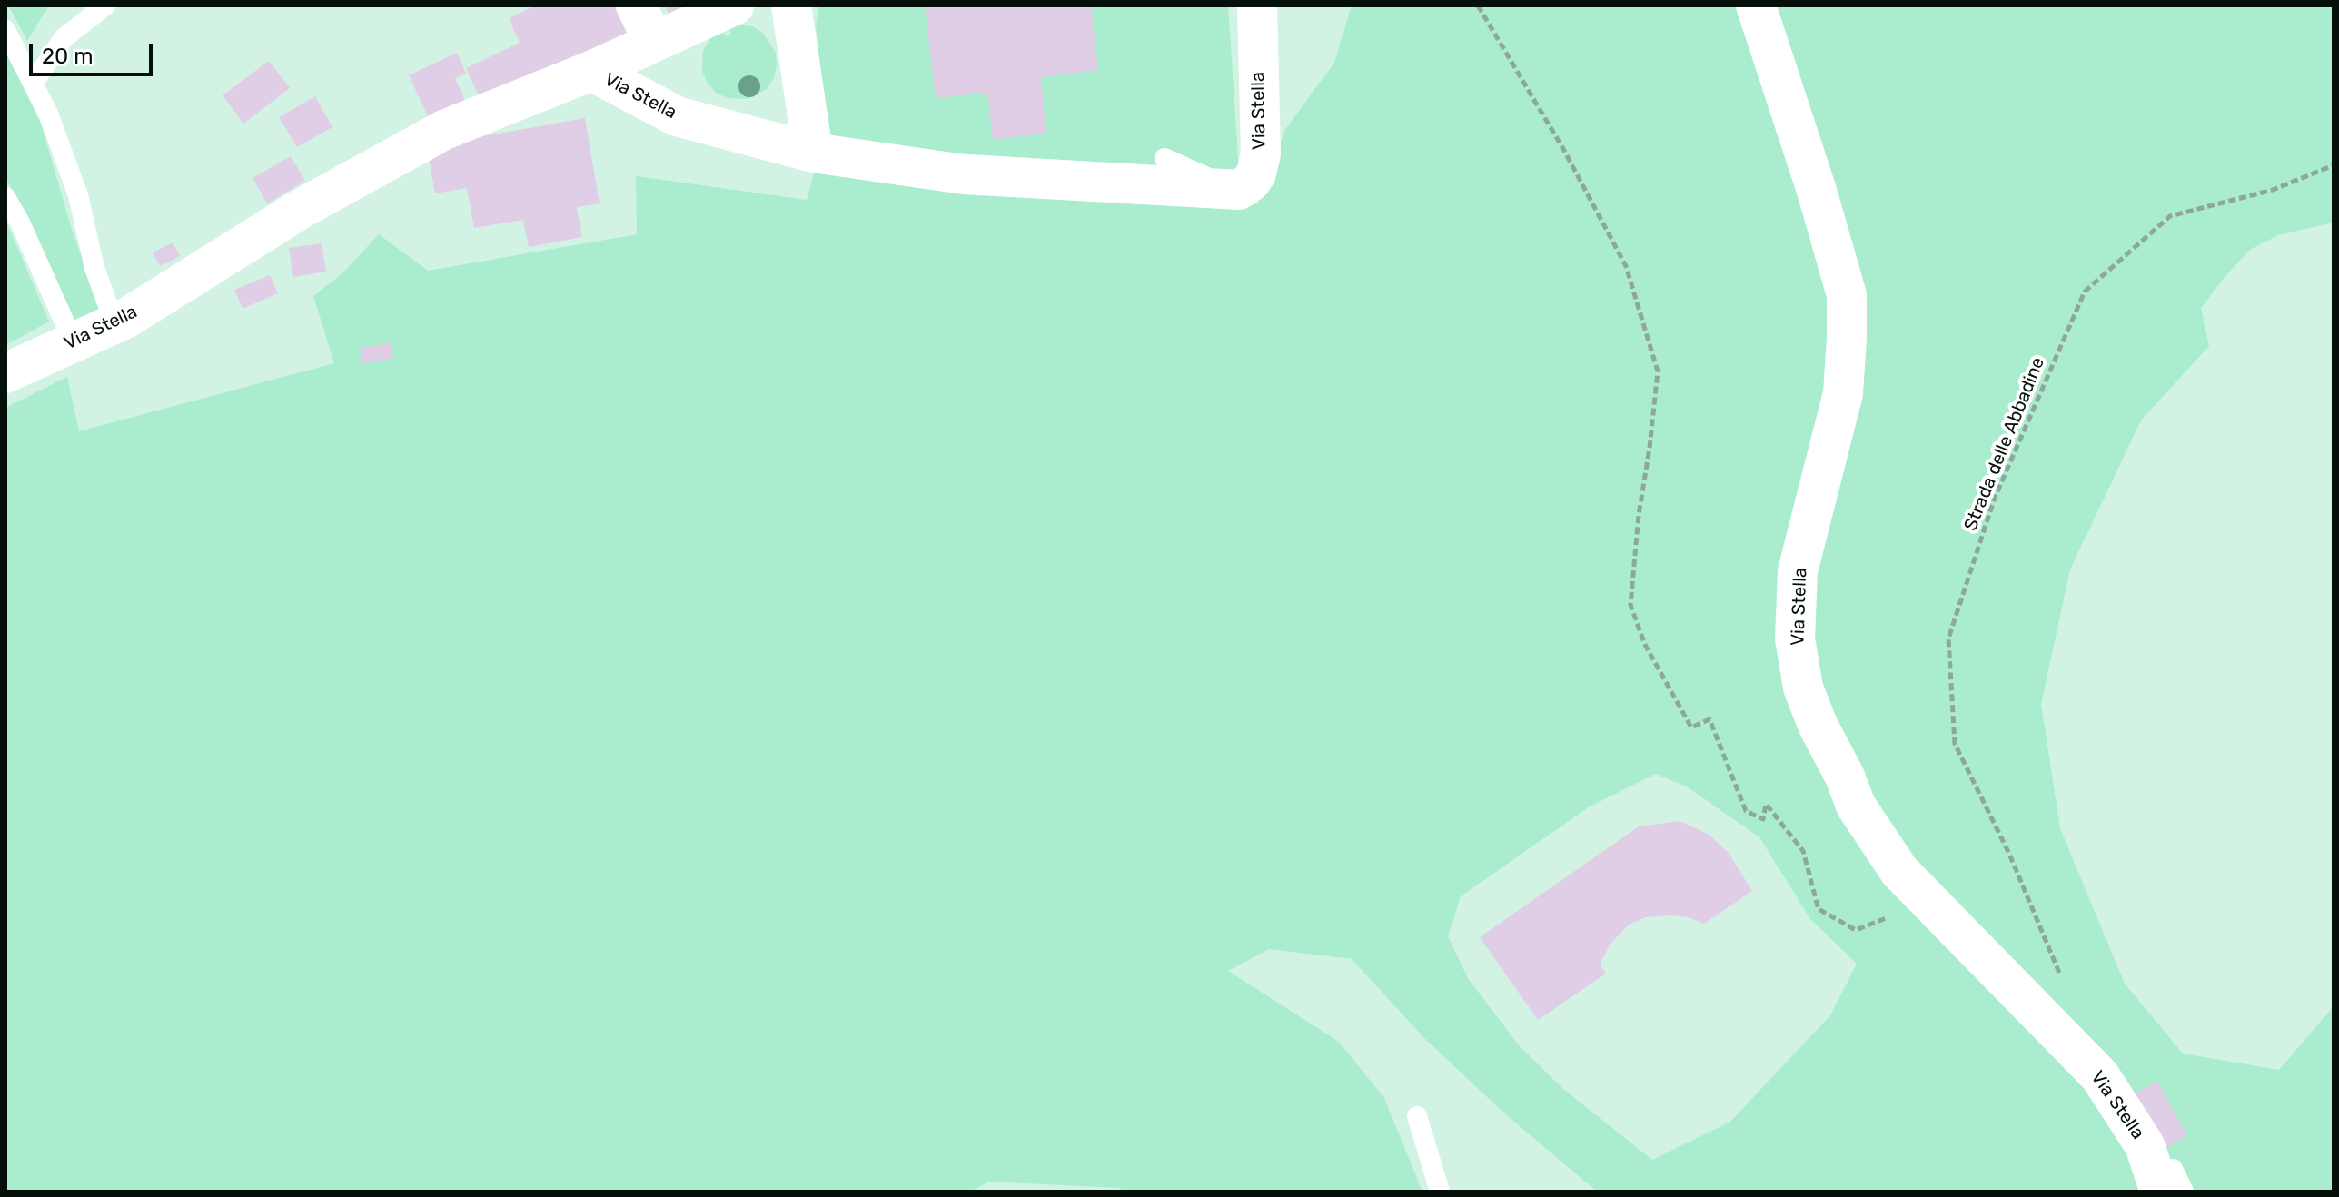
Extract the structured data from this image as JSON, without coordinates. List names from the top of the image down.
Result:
{
  "streets": {
    "street": ["Via Stella"],
    "path": ["Strada delle Abbadine"]
  },
  "scale_bar": "20 m"
}
